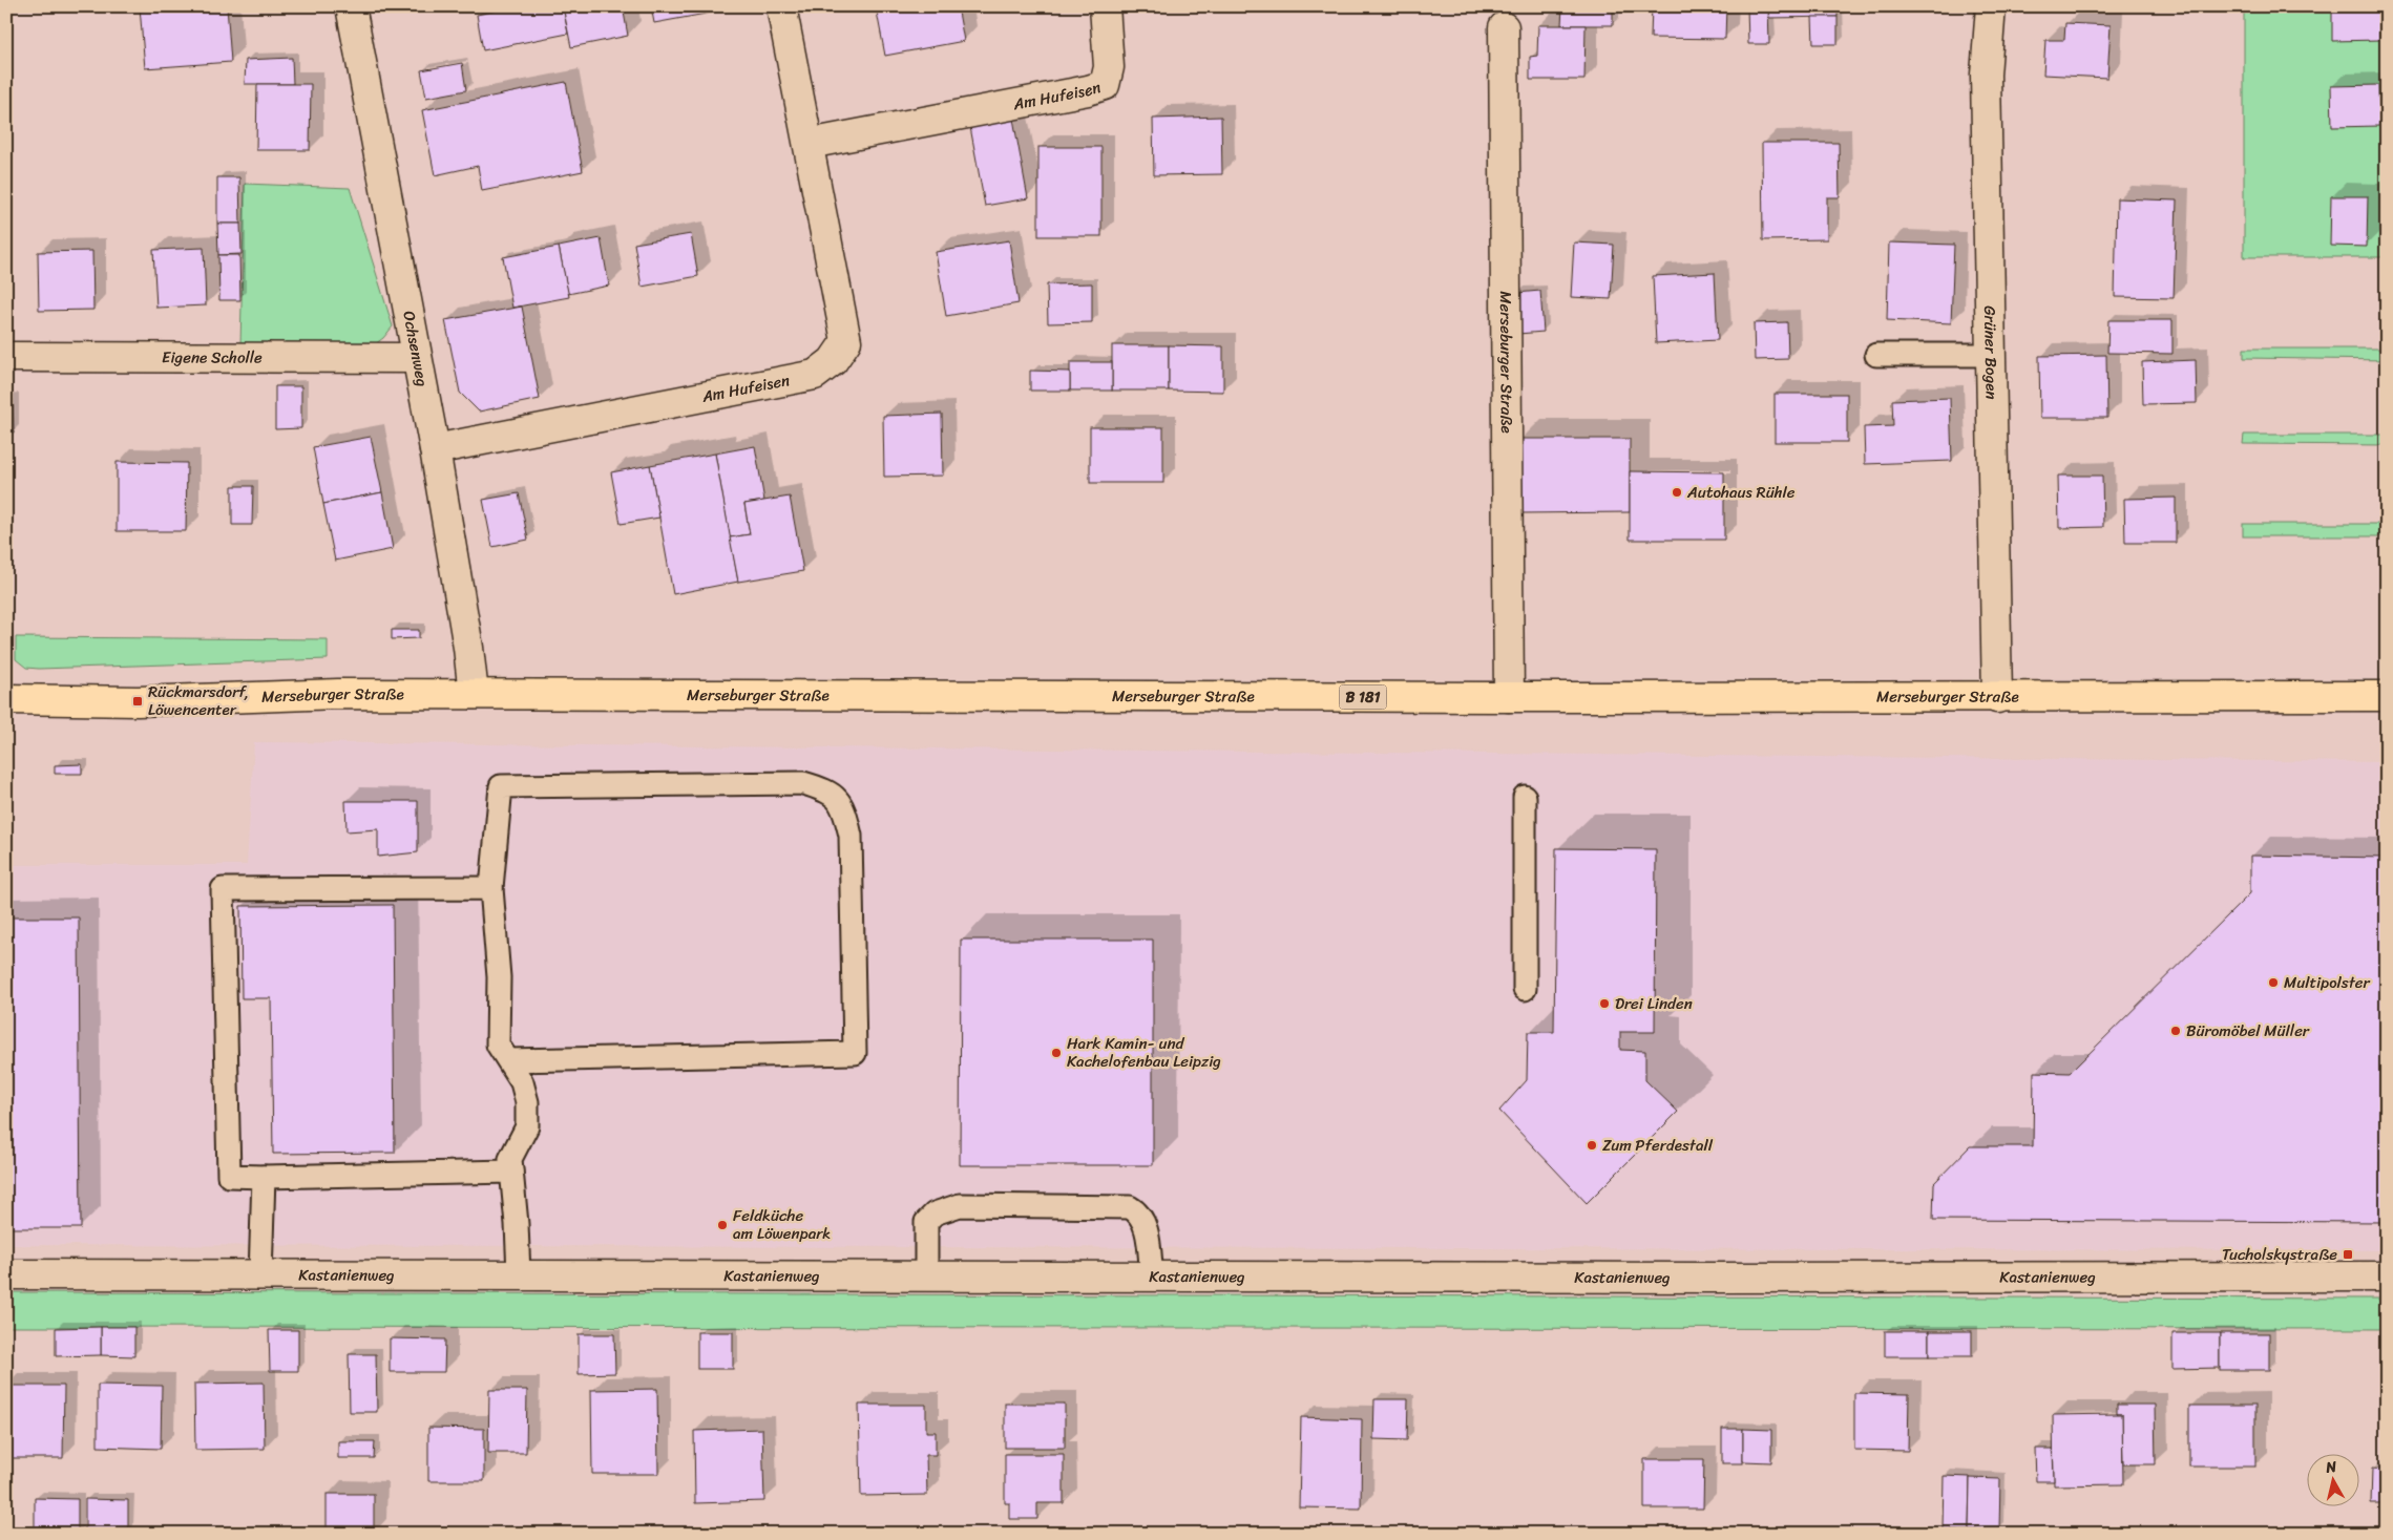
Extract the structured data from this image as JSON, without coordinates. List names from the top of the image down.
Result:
{
  "streets": {
    "main road": ["Merseburger Straße", "B 181"],
    "street": [
      "Am Hufeisen",
      "Ochsenweg",
      "Grüner Bogen",
      "Eigene Scholle",
      "Kastanienweg"
    ]
  },
  "crossings": [
    ["Am Hufeisen", "Ochsenweg"],
    ["Ochsenweg", "Eigene Scholle"],
    ["Ochsenweg", "Merseburger Straße"],
    ["Grüner Bogen", "Merseburger Straße"]
  ],
  "places": {
    "other": [
      "Autohaus Rühle",
      "Multipolster",
      "Drei Linden",
      "Büromöbel Müller",
      "Hark Kamin- und Kachelofenbau Leipzig",
      "Zum Pferdestall",
      "Feldküche am Löwenpark"
    ],
    "transit": ["Rückmarsdorf, Löwencenter", "Tucholskystraße"]
  },
  "north": "top"
}
